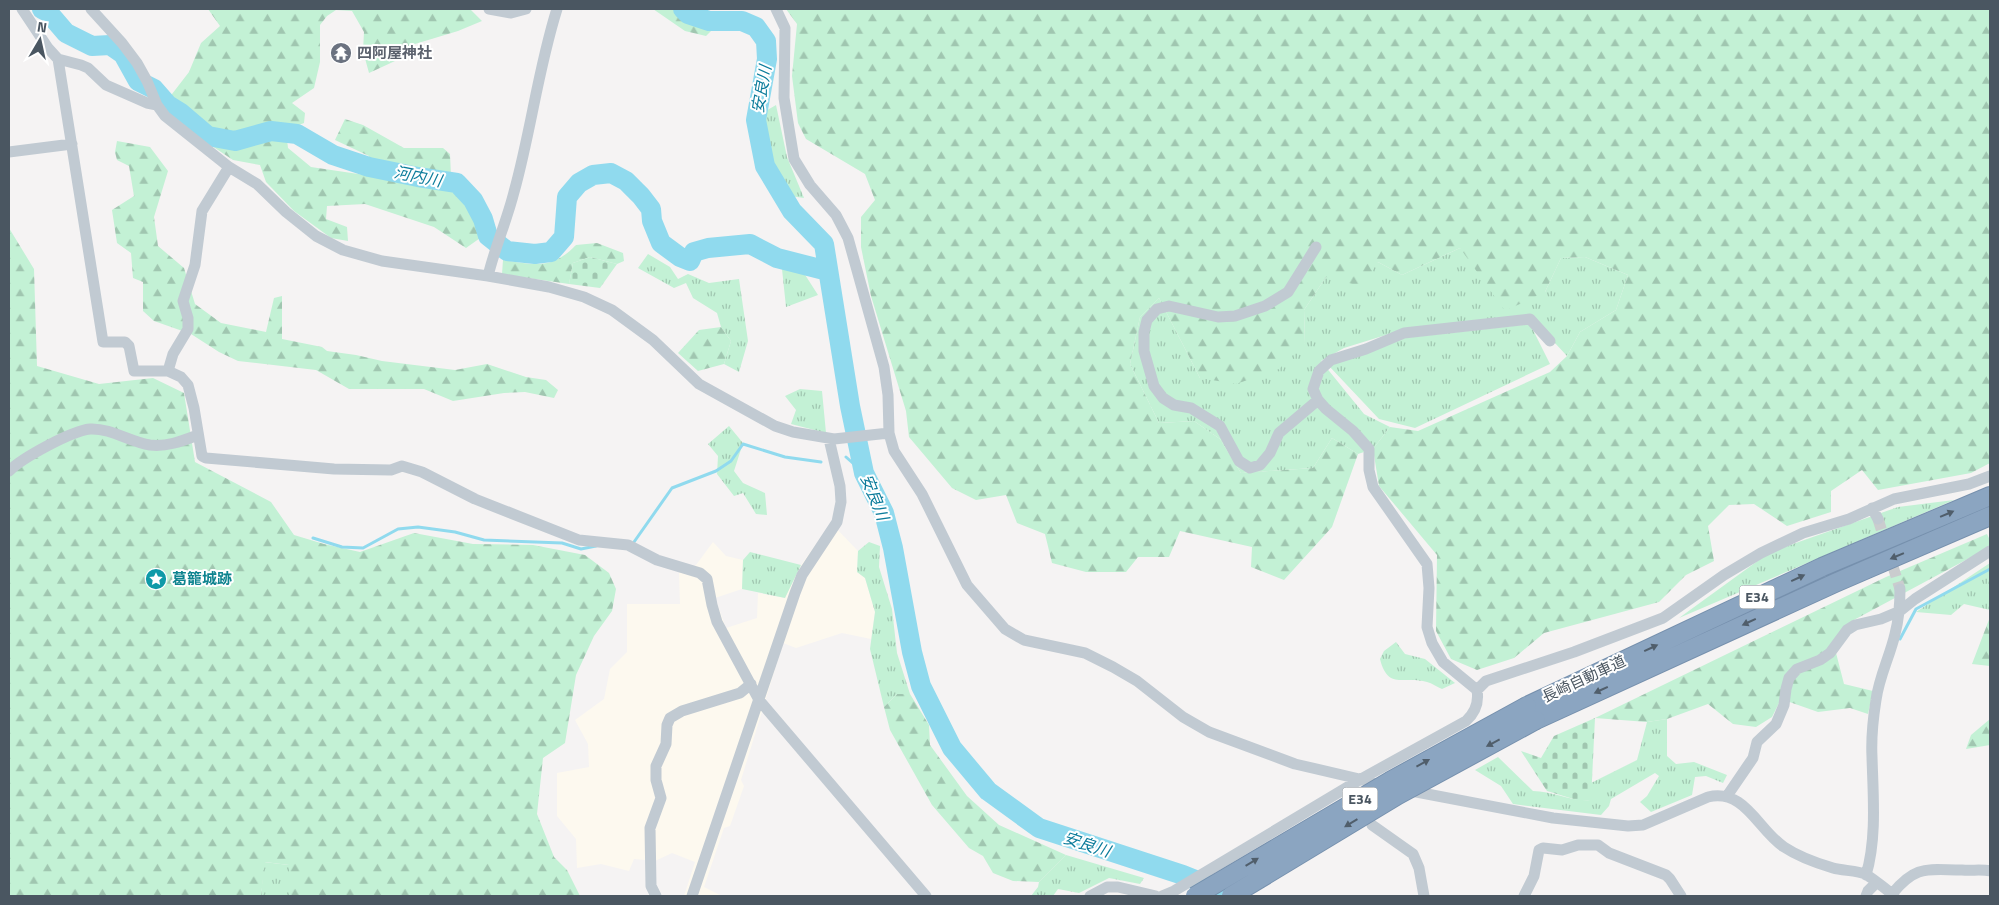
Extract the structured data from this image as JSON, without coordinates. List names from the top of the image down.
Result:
{
  "streets": {
    "highway": ["E34", "長崎自動車道"]
  },
  "water": ["安良川", "河内川"],
  "places": {
    "temple": ["四阿屋神社"],
    "place": ["葛籠城跡"]
  },
  "north": "top"
}
